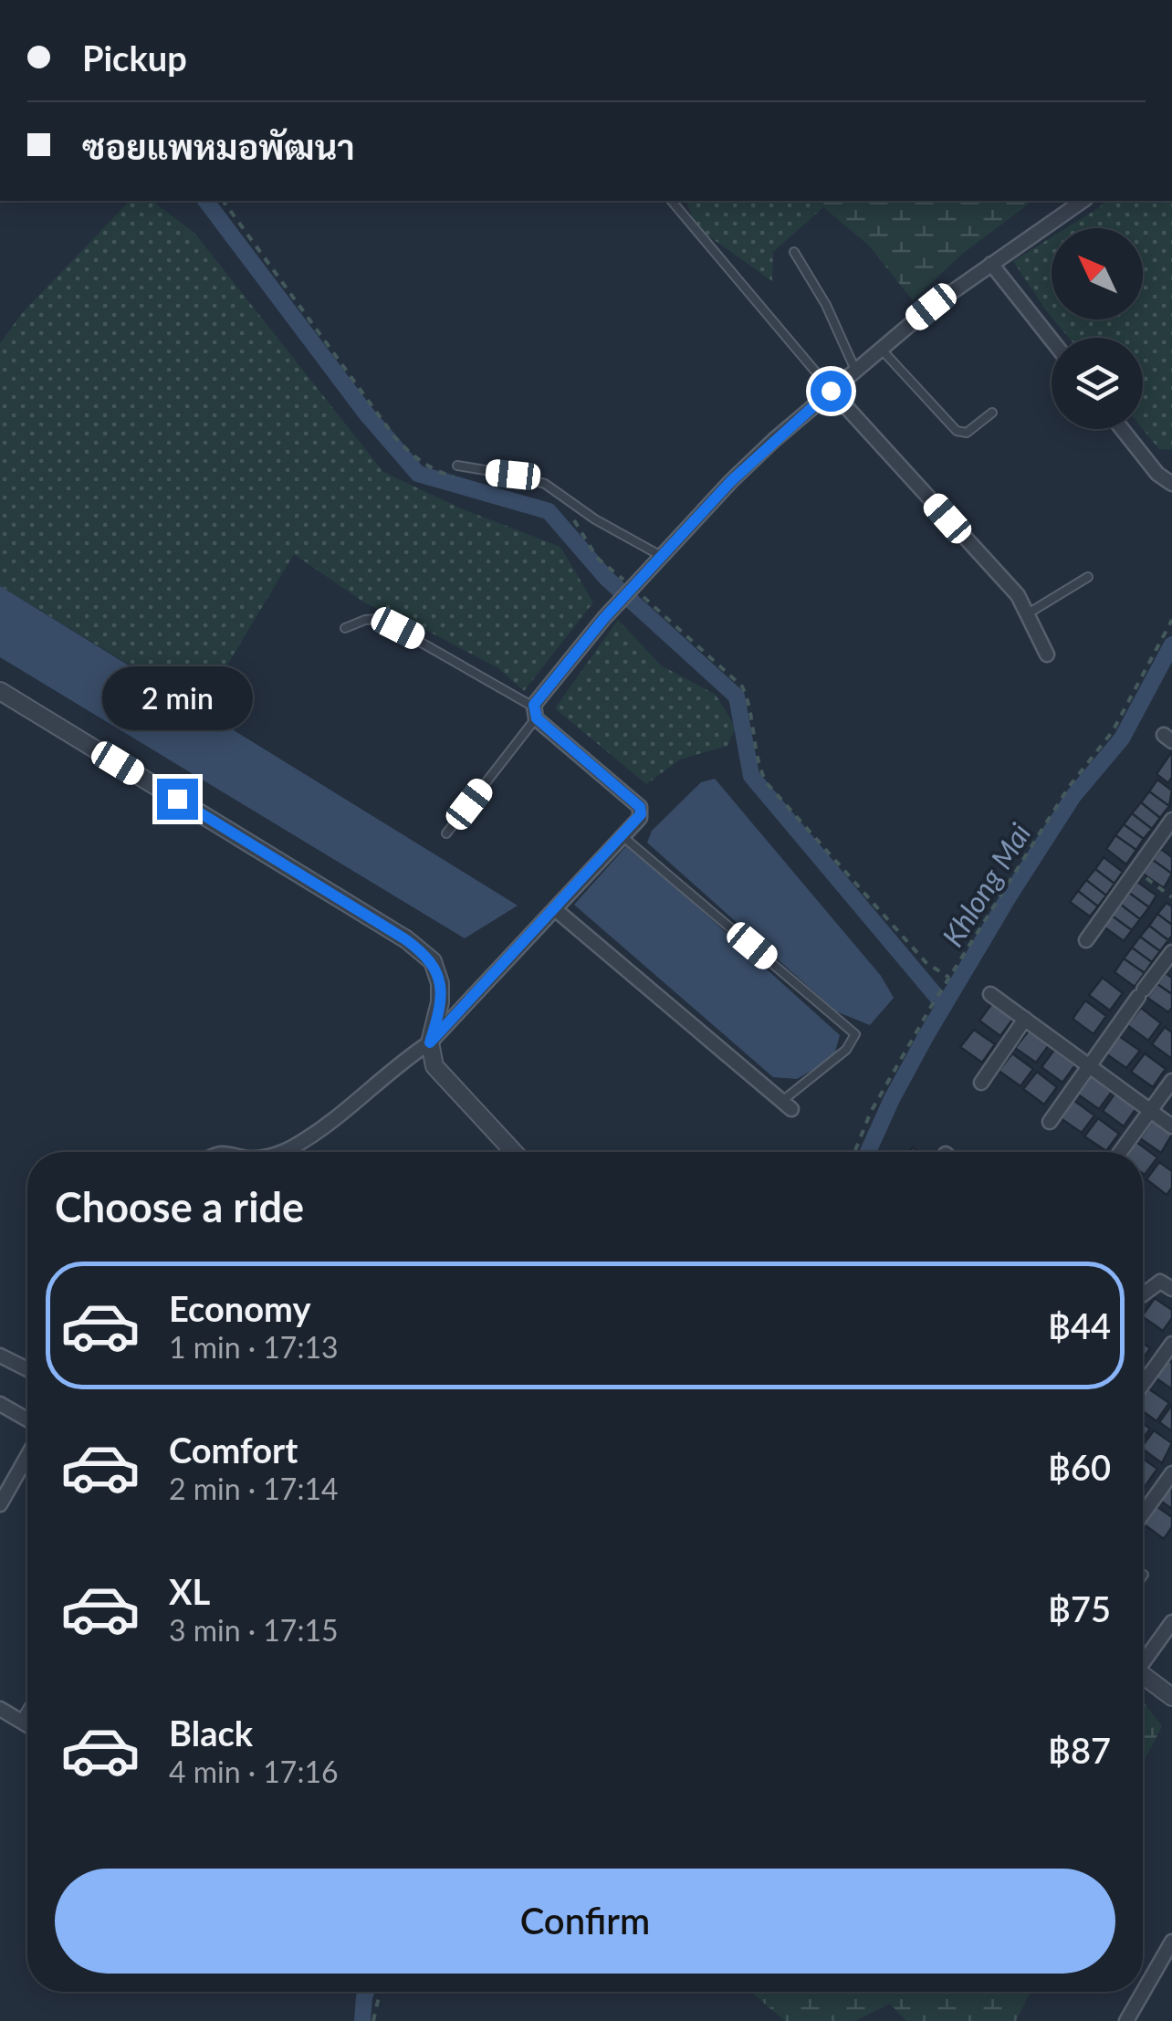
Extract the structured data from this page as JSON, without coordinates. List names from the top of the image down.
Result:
{
  "water": ["Khlong Mai"],
  "north": "top left",
  "page": {
    "banner": ["Pickup", "ซอยแพหมอพัฒนา"],
    "bubble": "2 min",
    "heading": "Choose a ride",
    "list": [
      {
        "name": "Economy",
        "note": "1 min · 17:13",
        "value": "฿44"
      },
      {
        "name": "Comfort",
        "note": "2 min · 17:14",
        "value": "฿60"
      },
      {
        "name": "XL",
        "note": "3 min · 17:15",
        "value": "฿75"
      },
      {
        "name": "Black",
        "note": "4 min · 17:16",
        "value": "฿87"
      }
    ],
    "buttons": "Confirm"
  }
}
